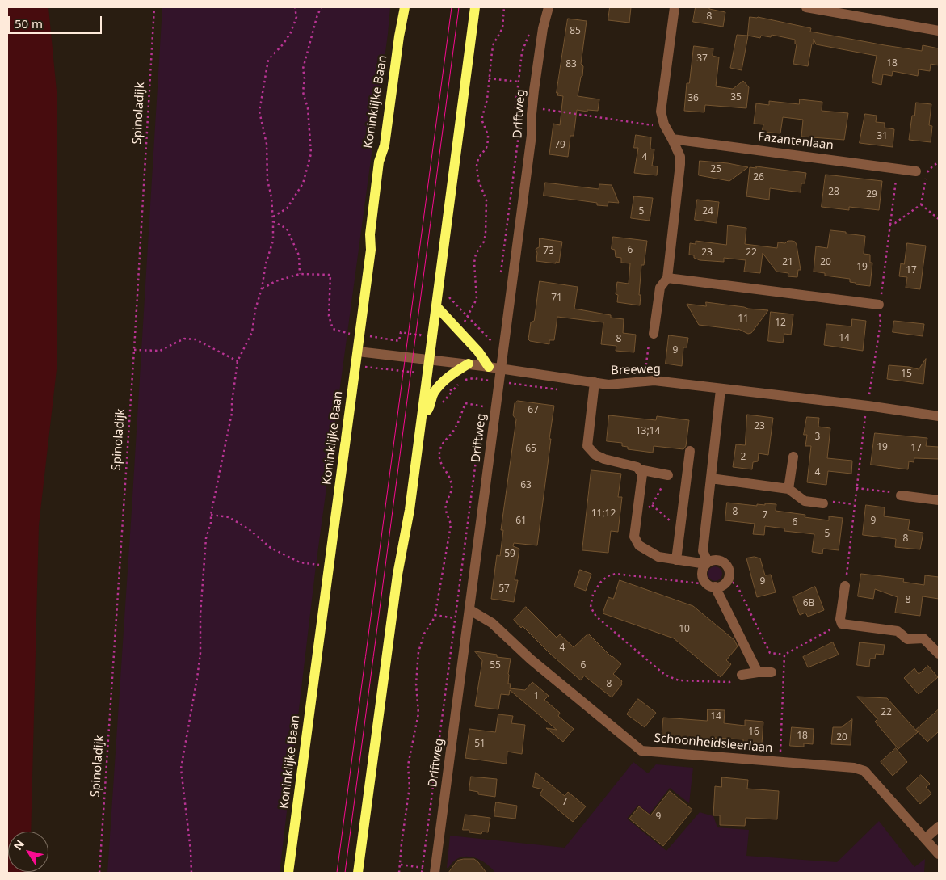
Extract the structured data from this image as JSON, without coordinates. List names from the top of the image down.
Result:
{
  "streets": {
    "main road": ["Koninklijke Baan"],
    "street": [
      "Driftweg",
      "Fazantenlaan",
      "Breeweg",
      "Schoonheidsleerlaan"
    ],
    "path": ["Spinoladijk"]
  },
  "crossings": [
    ["Koninklijke Baan", "Breeweg"],
    ["Driftweg", "Breeweg"],
    ["Driftweg", "Schoonheidsleerlaan"]
  ],
  "house_numbers": [
    "8",
    "85",
    "37",
    "18",
    "83",
    "35",
    "36",
    "31",
    "79",
    "4",
    "25",
    "26",
    "28",
    "29",
    "5",
    "24",
    "6",
    "73",
    "23",
    "22",
    "21",
    "20",
    "19",
    "17",
    "71",
    "11",
    "12",
    "14",
    "8",
    "9",
    "15",
    "67",
    "23",
    "13;14",
    "3",
    "19",
    "17",
    "65",
    "2",
    "4",
    "63",
    "8",
    "11;12",
    "7",
    "61",
    "9",
    "6",
    "5",
    "8",
    "59",
    "9",
    "57",
    "8",
    "6B",
    "10",
    "4",
    "55",
    "6",
    "8",
    "1",
    "22",
    "14",
    "16",
    "18",
    "20",
    "51",
    "7",
    "9"
  ],
  "scale_bar": "50 m",
  "north": "top left"
}
